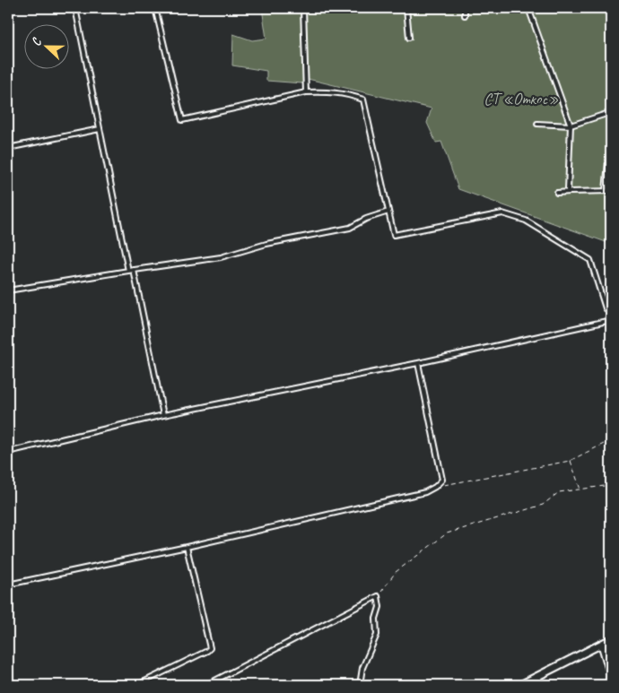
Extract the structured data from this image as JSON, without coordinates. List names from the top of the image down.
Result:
{
  "parks": ["СТ «Откос»"],
  "north": "left"
}
